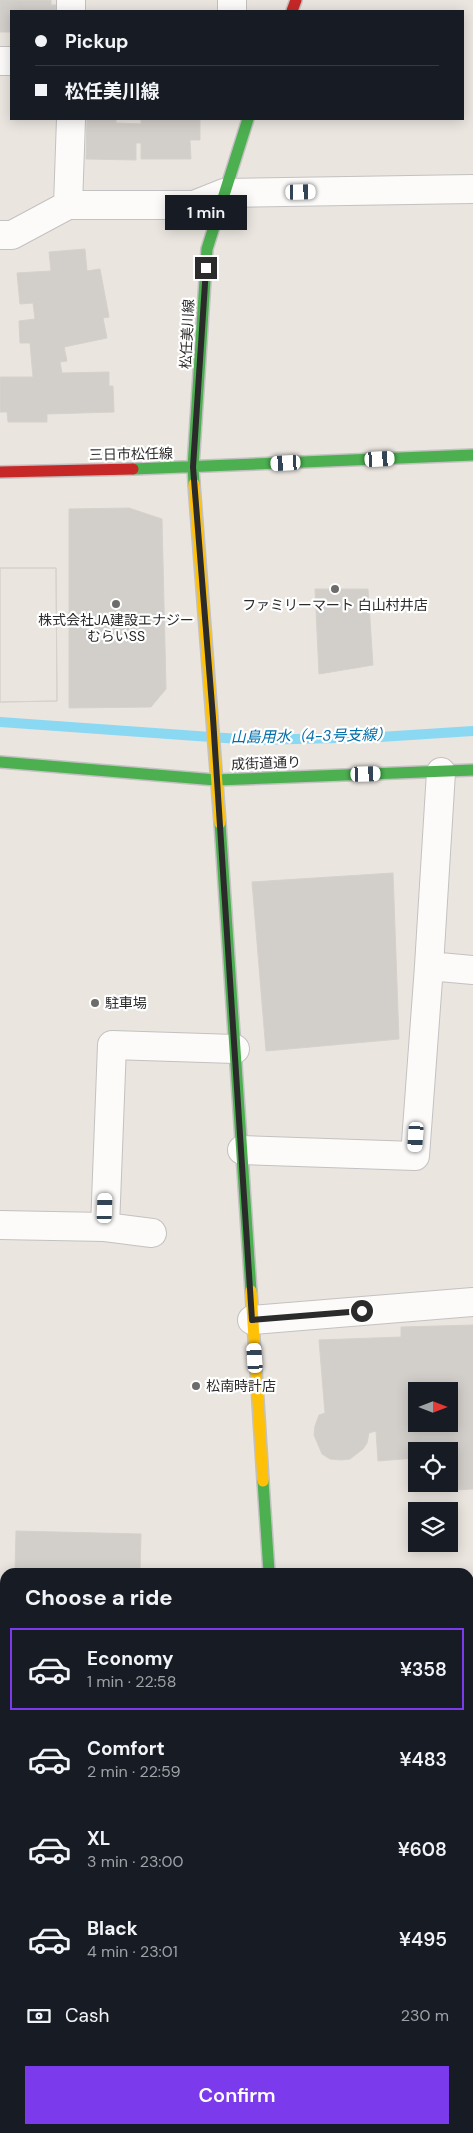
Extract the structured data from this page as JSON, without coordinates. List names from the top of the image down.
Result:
{
  "streets": {
    "street": ["松任美川線", "三日市松任線", "成街道通り"]
  },
  "crossings": [
    ["松任美川線", "三日市松任線"],
    ["松任美川線", "成街道通り"]
  ],
  "water": ["山島用水（4-3号支線）"],
  "places": [
    "ファミリーマート 白山村井店",
    "株式会社JA建設エナジー むらいSS",
    "駐車場",
    "松南時計店"
  ],
  "north": "right",
  "page": {
    "banner": ["Pickup", "松任美川線"],
    "bubble": "1 min",
    "heading": "Choose a ride",
    "list": [
      {
        "name": "Economy",
        "note": "1 min · 22:58",
        "value": "¥358"
      },
      {
        "name": "Comfort",
        "note": "2 min · 22:59",
        "value": "¥483"
      },
      {
        "name": "XL",
        "note": "3 min · 23:00",
        "value": "¥608"
      },
      {
        "name": "Black",
        "note": "4 min · 23:01",
        "value": "¥495"
      }
    ],
    "pay": ["Cash", "230 m"],
    "buttons": "Confirm"
  }
}
